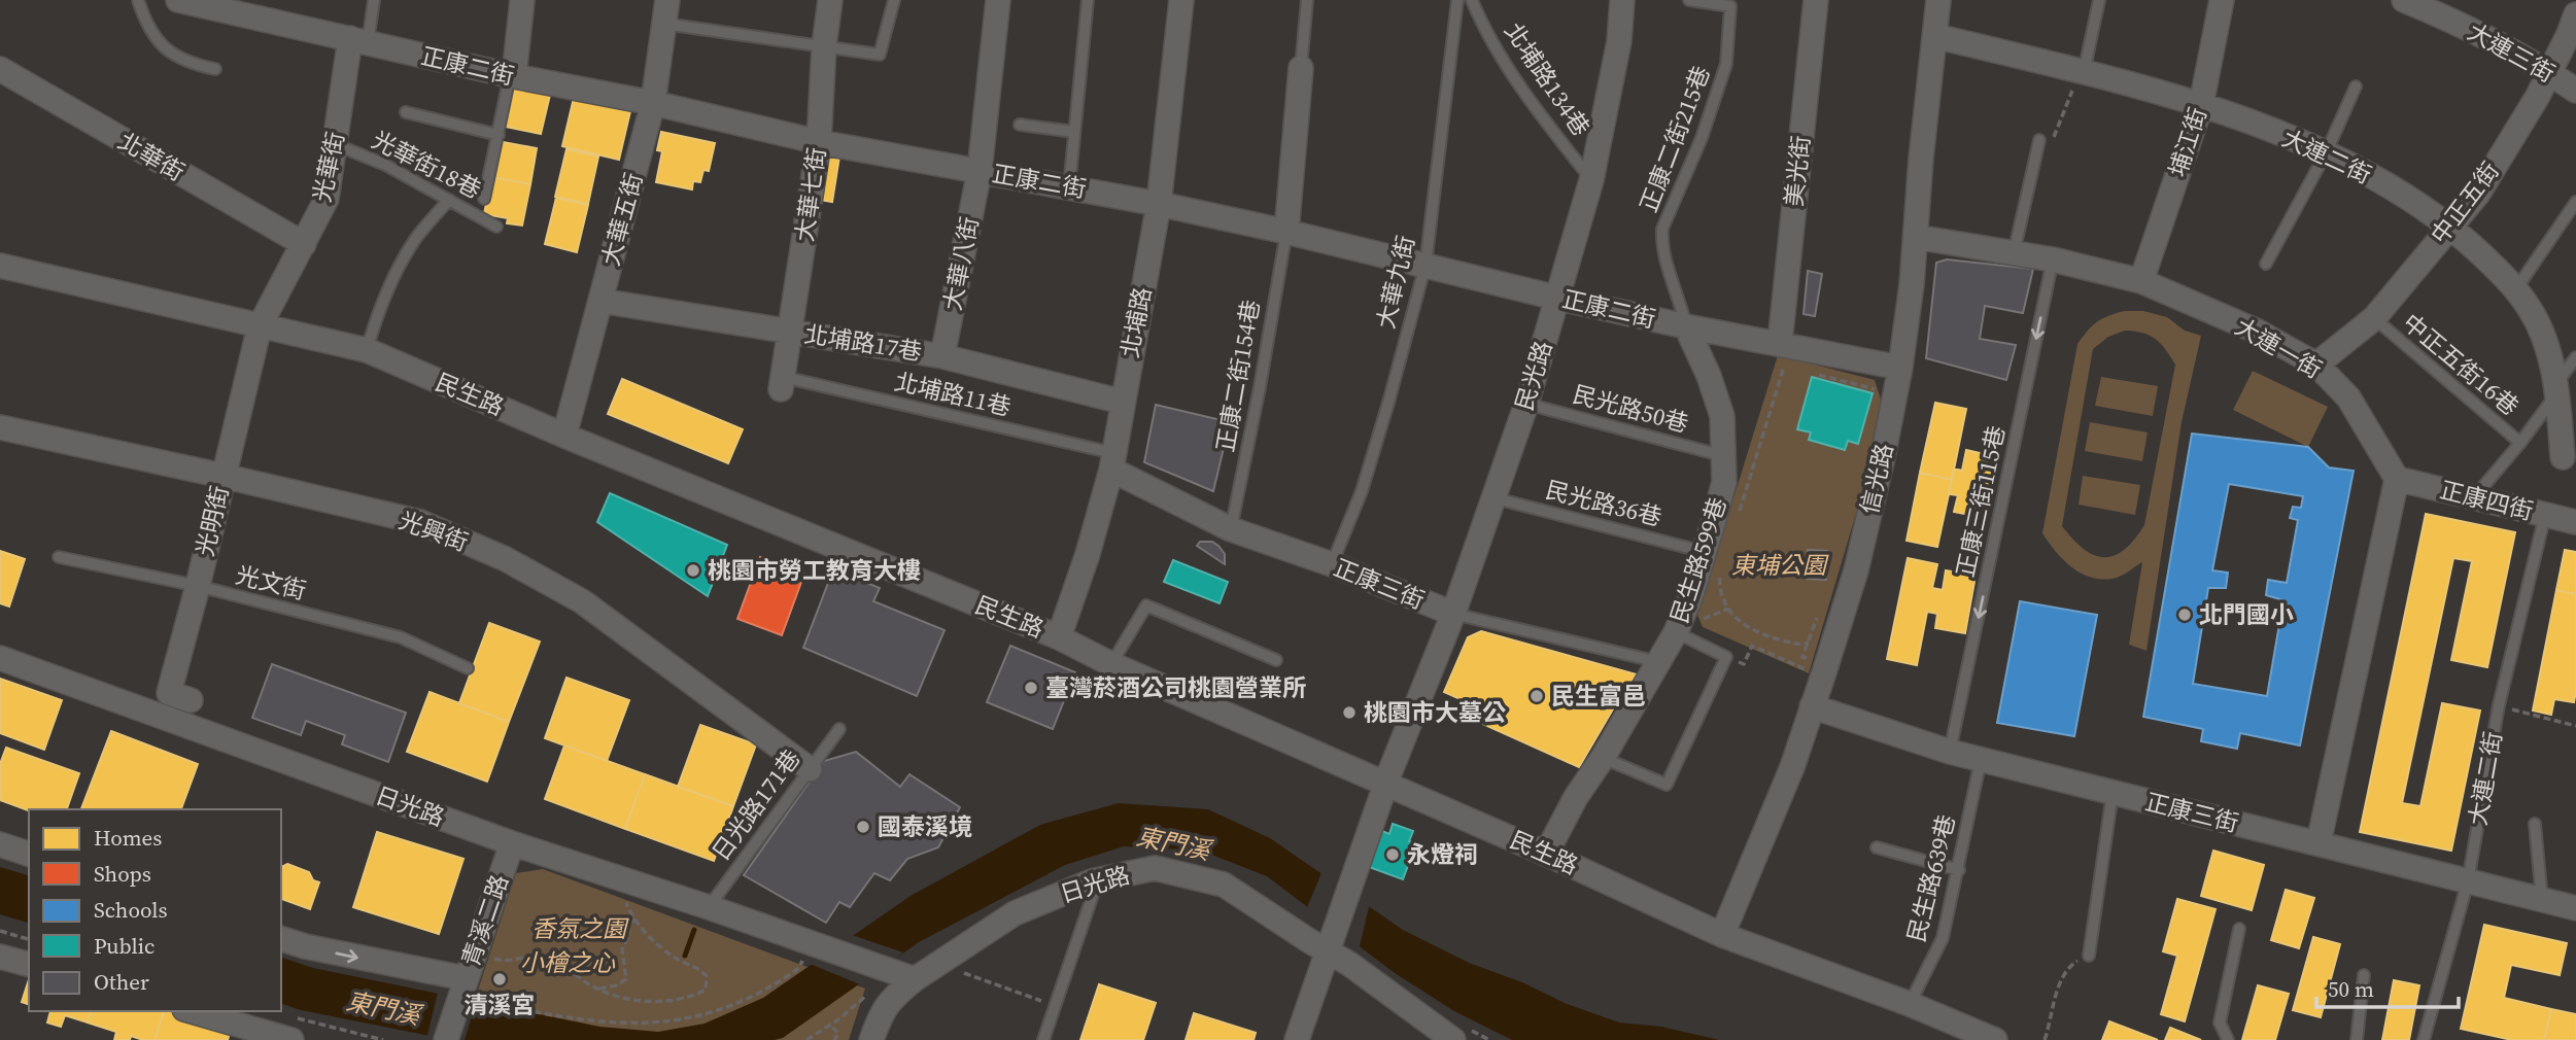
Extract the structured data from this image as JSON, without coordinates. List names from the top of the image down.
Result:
{
  "streets": {
    "street": [
      "大連三街",
      "正康二街",
      "埔江街",
      "北華街",
      "大連二街",
      "光華街",
      "美光街",
      "大華七街",
      "中正五街",
      "大華五街",
      "大華八街",
      "北埔路",
      "北埔路17巷",
      "大連一街",
      "民光路",
      "民生路",
      "信光路",
      "正康四街",
      "光明街",
      "光興街",
      "民生路599巷",
      "正康三街",
      "日光路",
      "青溪二路"
    ],
    "lane": [
      "北埔路134巷",
      "正康二街215巷",
      "光華街18巷",
      "大華九街",
      "中正五街16巷",
      "正康二街154巷",
      "北埔路11巷",
      "民光路50巷",
      "正康三街115巷",
      "民光路36巷",
      "光文街",
      "日光路171巷",
      "民生路639巷"
    ]
  },
  "crossings": [
    ["大連三街", "中正五街"],
    ["正康二街", "正康二街215巷"],
    ["正康二街", "光華街"],
    ["正康二街", "美光街"],
    ["正康二街", "大華七街"],
    ["正康二街", "大華五街"],
    ["正康二街", "大華八街"],
    ["正康二街", "大華九街"],
    ["正康二街", "北埔路"],
    ["正康二街", "正康二街154巷"],
    ["正康二街", "民光路"],
    ["正康二街", "信光路"],
    ["正康二街", "民生路599巷"],
    ["北埔路134巷", "民光路"],
    ["正康二街215巷", "民生路599巷"],
    ["埔江街", "大連二街"],
    ["埔江街", "大連一街"],
    ["北華街", "光華街"],
    ["大連二街", "中正五街"],
    ["大連二街", "信光路"],
    ["大連二街", "正康四街"],
    ["大連二街", "正康三街"],
    ["光華街18巷", "光華街"],
    ["光華街", "民生路"],
    ["光華街", "光明街"],
    ["大華七街", "北埔路17巷"],
    ["大華七街", "北埔路11巷"],
    ["中正五街", "大連一街"],
    ["中正五街", "中正五街16巷"],
    ["大華五街", "北埔路17巷"],
    ["大華五街", "民生路"],
    ["大華八街", "北埔路17巷"],
    ["大華九街", "正康三街"],
    ["北埔路", "北埔路17巷"],
    ["北埔路", "民生路"],
    ["北埔路", "北埔路11巷"],
    ["北埔路", "正康三街"],
    ["大連一街", "信光路"],
    ["大連一街", "正康四街"],
    ["大連一街", "正康三街115巷"],
    ["正康二街154巷", "正康三街"],
    ["民光路", "民生路"],
    ["民光路", "民光路50巷"],
    ["民光路", "民光路36巷"],
    ["民光路", "正康三街"],
    ["民光路", "日光路"],
    ["民生路", "信光路"],
    ["民生路", "光明街"],
    ["民生路", "民生路599巷"],
    ["民生路", "民生路639巷"],
    ["北埔路11巷", "正康三街"],
    ["民光路50巷", "民生路599巷"],
    ["信光路", "正康三街"],
    ["正康三街115巷", "正康三街"],
    ["民光路36巷", "民生路599巷"],
    ["光明街", "光興街"],
    ["光明街", "光文街"],
    ["光興街", "日光路171巷"],
    ["民生路599巷", "正康三街"],
    ["正康三街", "民生路639巷"],
    ["日光路171巷", "日光路"],
    ["日光路", "青溪二路"]
  ],
  "one_way": ["正康三街115巷"],
  "water": ["東門溪"],
  "parks": ["東埔公園", "香氛之園", "小檜之心"],
  "places": [
    "桃園市勞工教育大樓",
    "北門國小",
    "臺灣菸酒公司桃園營業所",
    "民生富邑",
    "桃園市大墓公",
    "國泰溪境",
    "永燈祠",
    "清溪宮"
  ],
  "legend": [
    "Homes",
    "Shops",
    "Schools",
    "Public",
    "Other"
  ],
  "scale_bar": "50 m"
}
